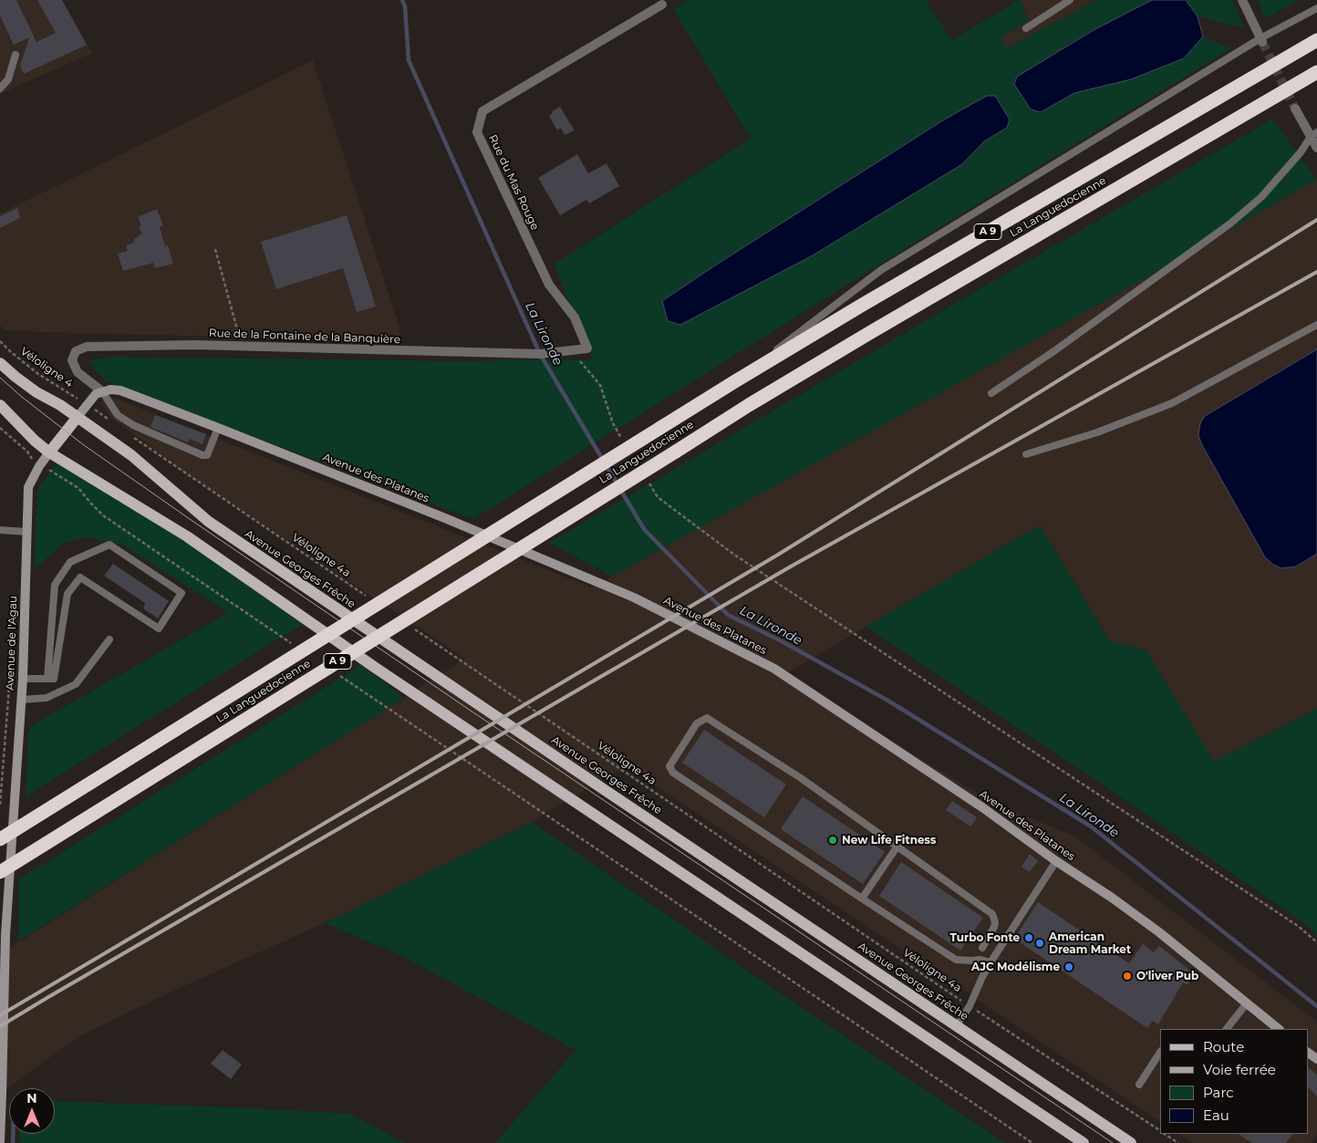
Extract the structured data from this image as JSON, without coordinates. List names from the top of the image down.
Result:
{
  "streets": {
    "highway": ["La Languedocienne", "A 9"],
    "main road": ["Avenue Georges Frêche"],
    "street": [
      "Rue du Mas Rouge",
      "Rue de la Fontaine de la Banquière",
      "Avenue des Platanes",
      "Avenue de l'Agau"
    ],
    "path": ["Véloligne 4", "Véloligne 4a"]
  },
  "crossings": [
    ["Rue du Mas Rouge", "Rue de la Fontaine de la Banquière"],
    ["Rue de la Fontaine de la Banquière", "Avenue des Platanes"]
  ],
  "water": ["La Lironde"],
  "places": [
    "New Life Fitness",
    "Turbo Fonte",
    "American Dream Market",
    "AJC Modélisme",
    "O'liver Pub"
  ],
  "legend": [
    "Route",
    "Voie ferrée",
    "Parc",
    "Eau"
  ],
  "north": "top"
}
